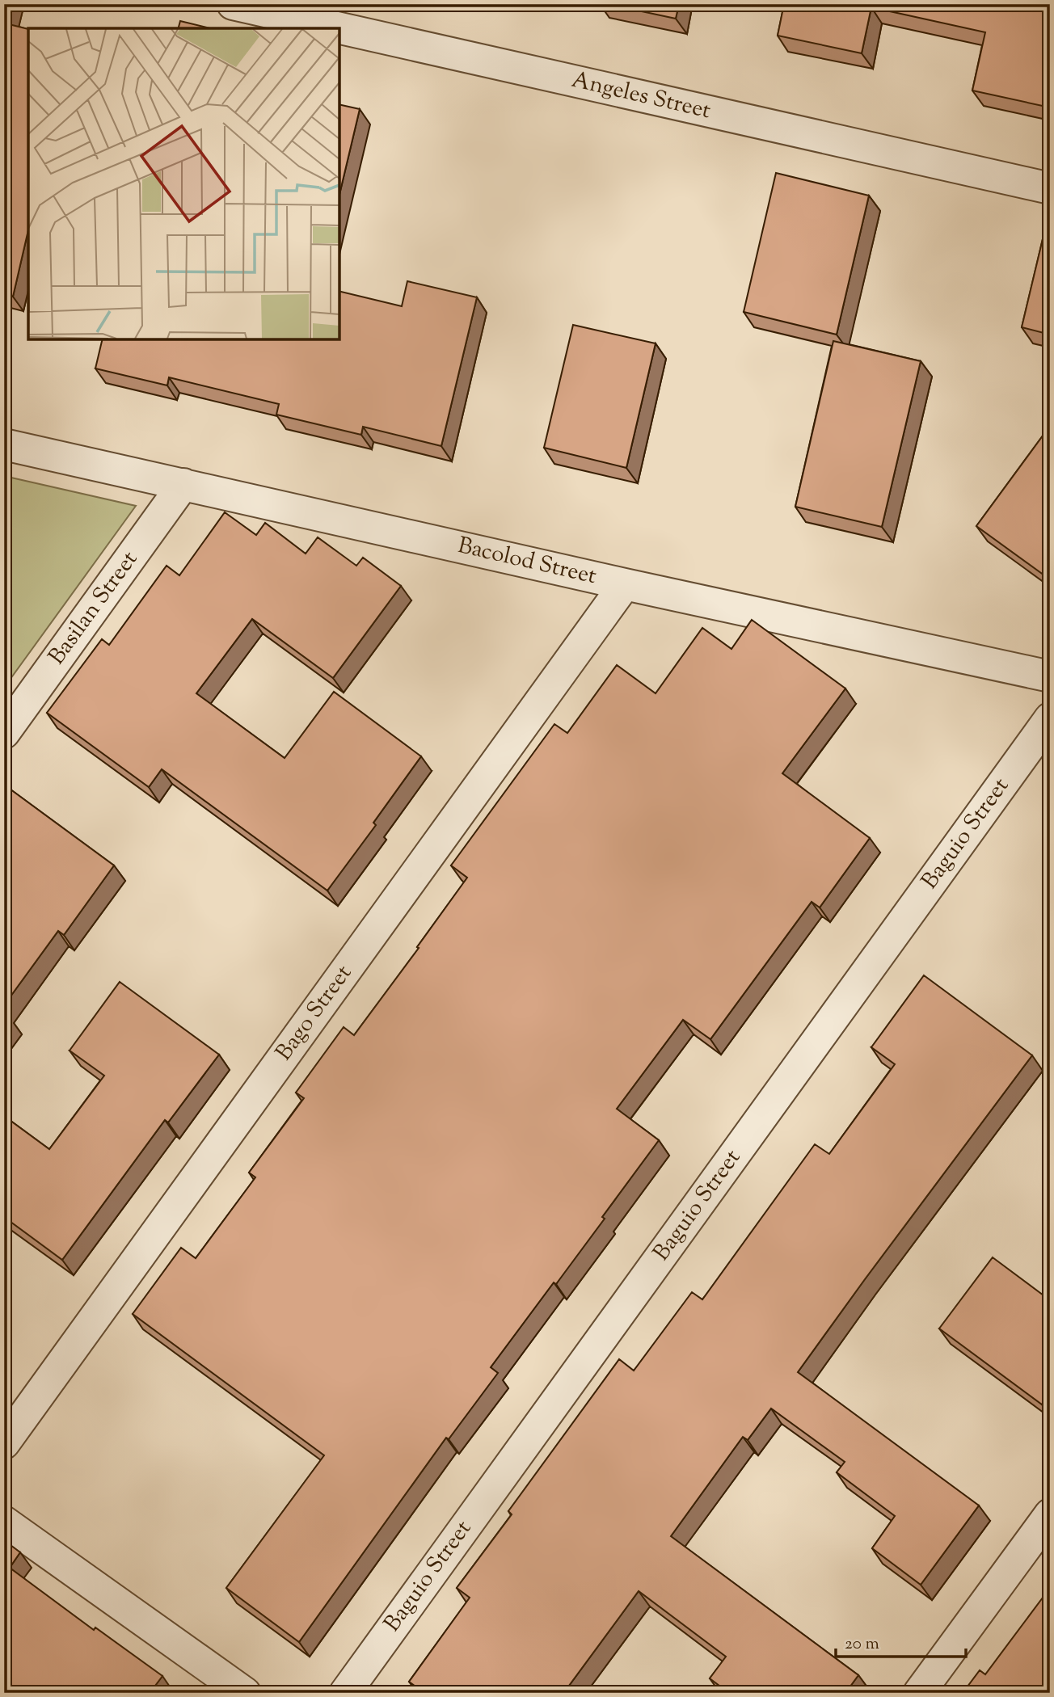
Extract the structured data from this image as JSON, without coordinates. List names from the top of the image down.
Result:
{
  "streets": {
    "street": [
      "Angeles Street",
      "Bacolod Street",
      "Basilan Street",
      "Baguio Street",
      "Bago Street"
    ]
  },
  "crossings": [
    ["Bacolod Street", "Basilan Street"],
    ["Bacolod Street", "Bago Street"]
  ],
  "scale_bar": "20 m"
}
